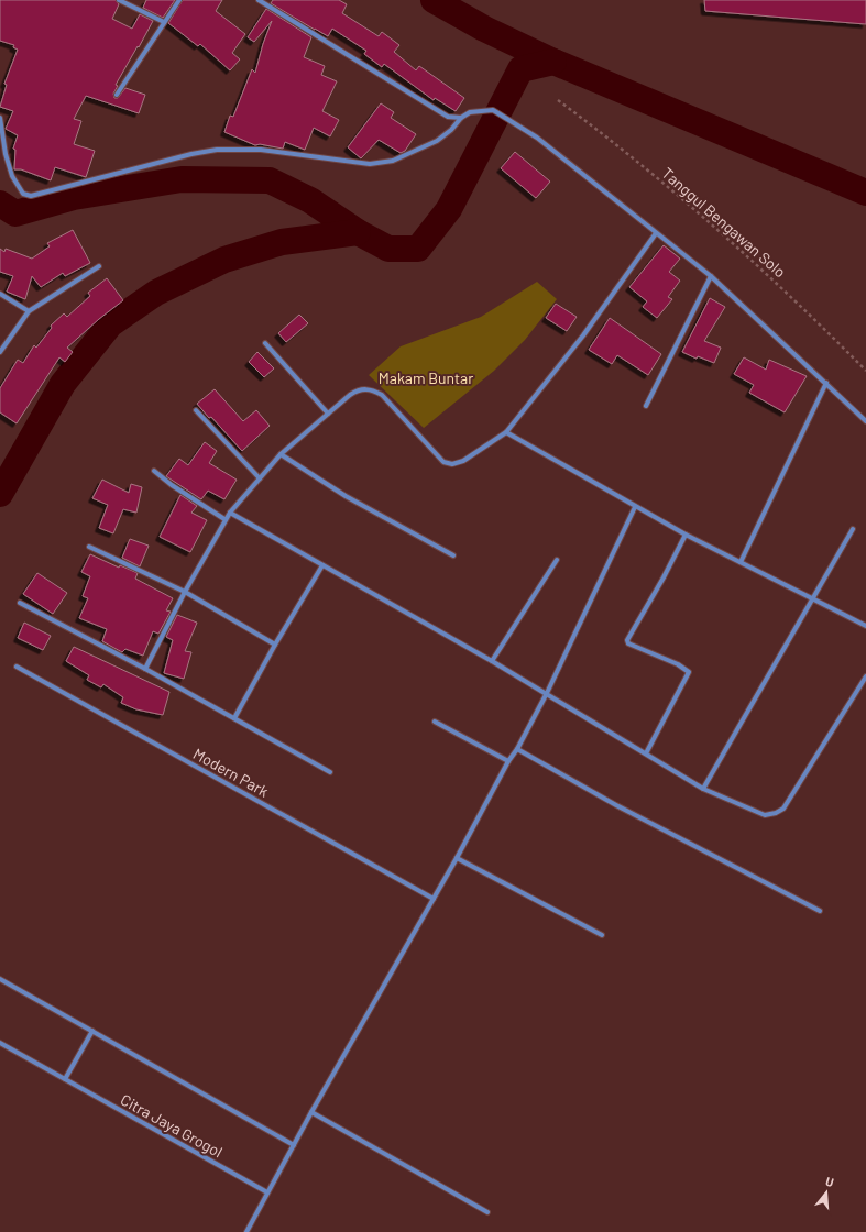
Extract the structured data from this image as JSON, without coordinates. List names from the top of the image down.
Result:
{
  "streets": {
    "street": ["Modern Park", "Citra Jaya Grogol"],
    "path": ["Tanggul Bengawan Solo"]
  },
  "parks": ["Makam Buntar"],
  "north": "top"
}
